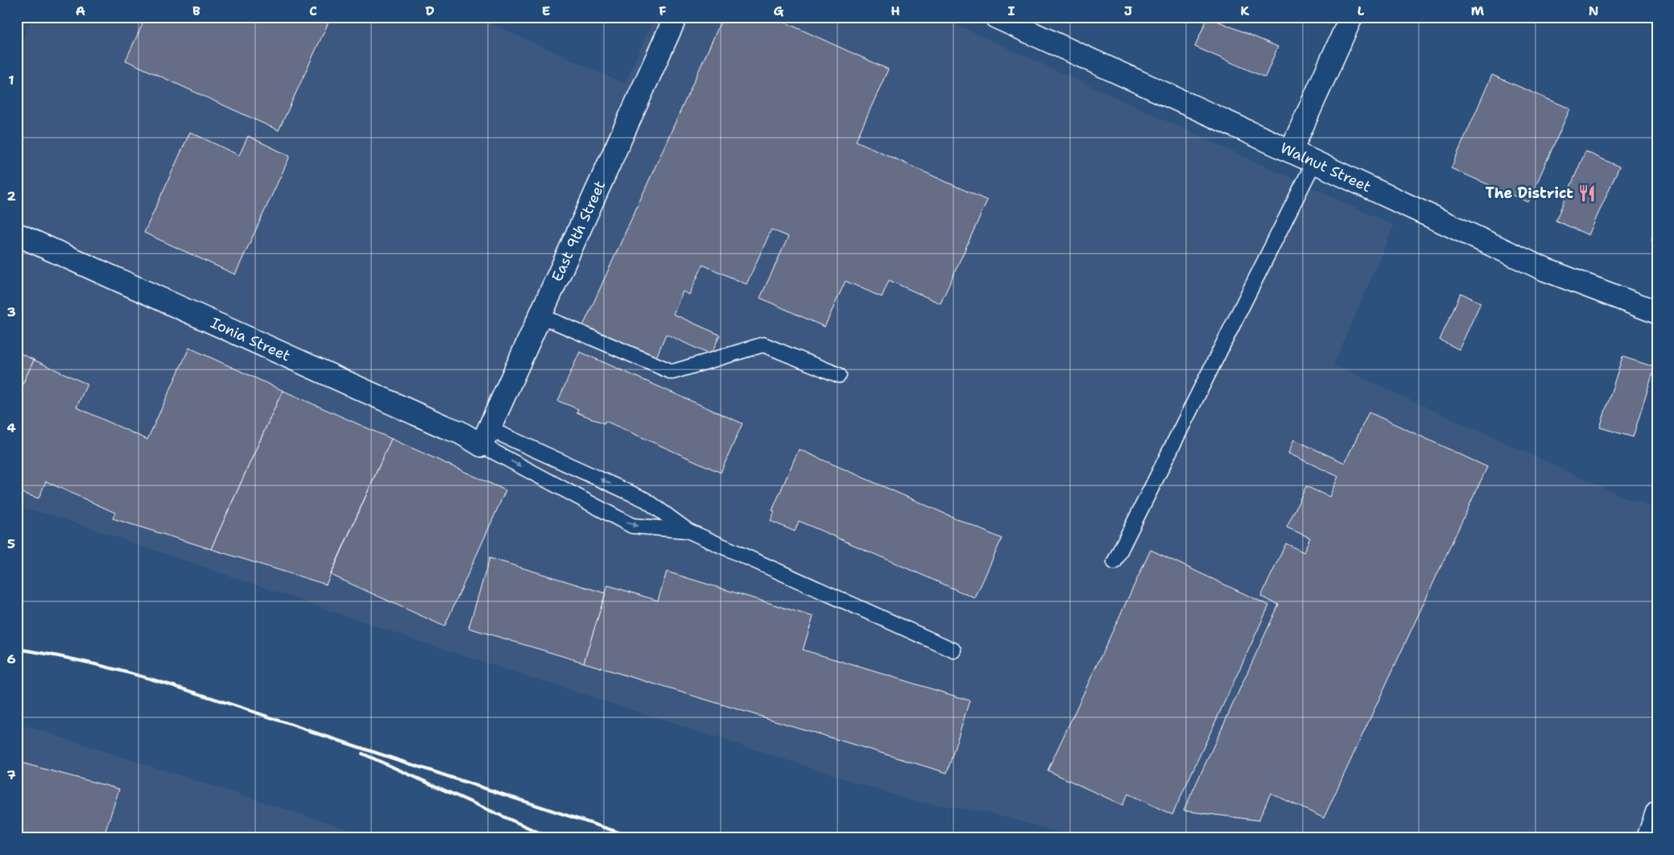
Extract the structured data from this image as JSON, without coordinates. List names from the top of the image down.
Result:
{
  "streets": {
    "street": ["Walnut Street", "East 9th Street", "Ionia Street"]
  },
  "crossings": [
    ["East 9th Street", "Ionia Street"]
  ],
  "places": {
    "restaurant": ["The District"]
  },
  "grid": {
    "columns": [
      "A",
      "B",
      "C",
      "D",
      "E",
      "F",
      "G",
      "H",
      "I",
      "J",
      "K",
      "L",
      "M",
      "N"
    ],
    "rows": [
      "1",
      "2",
      "3",
      "4",
      "5",
      "6",
      "7"
    ]
  }
}
